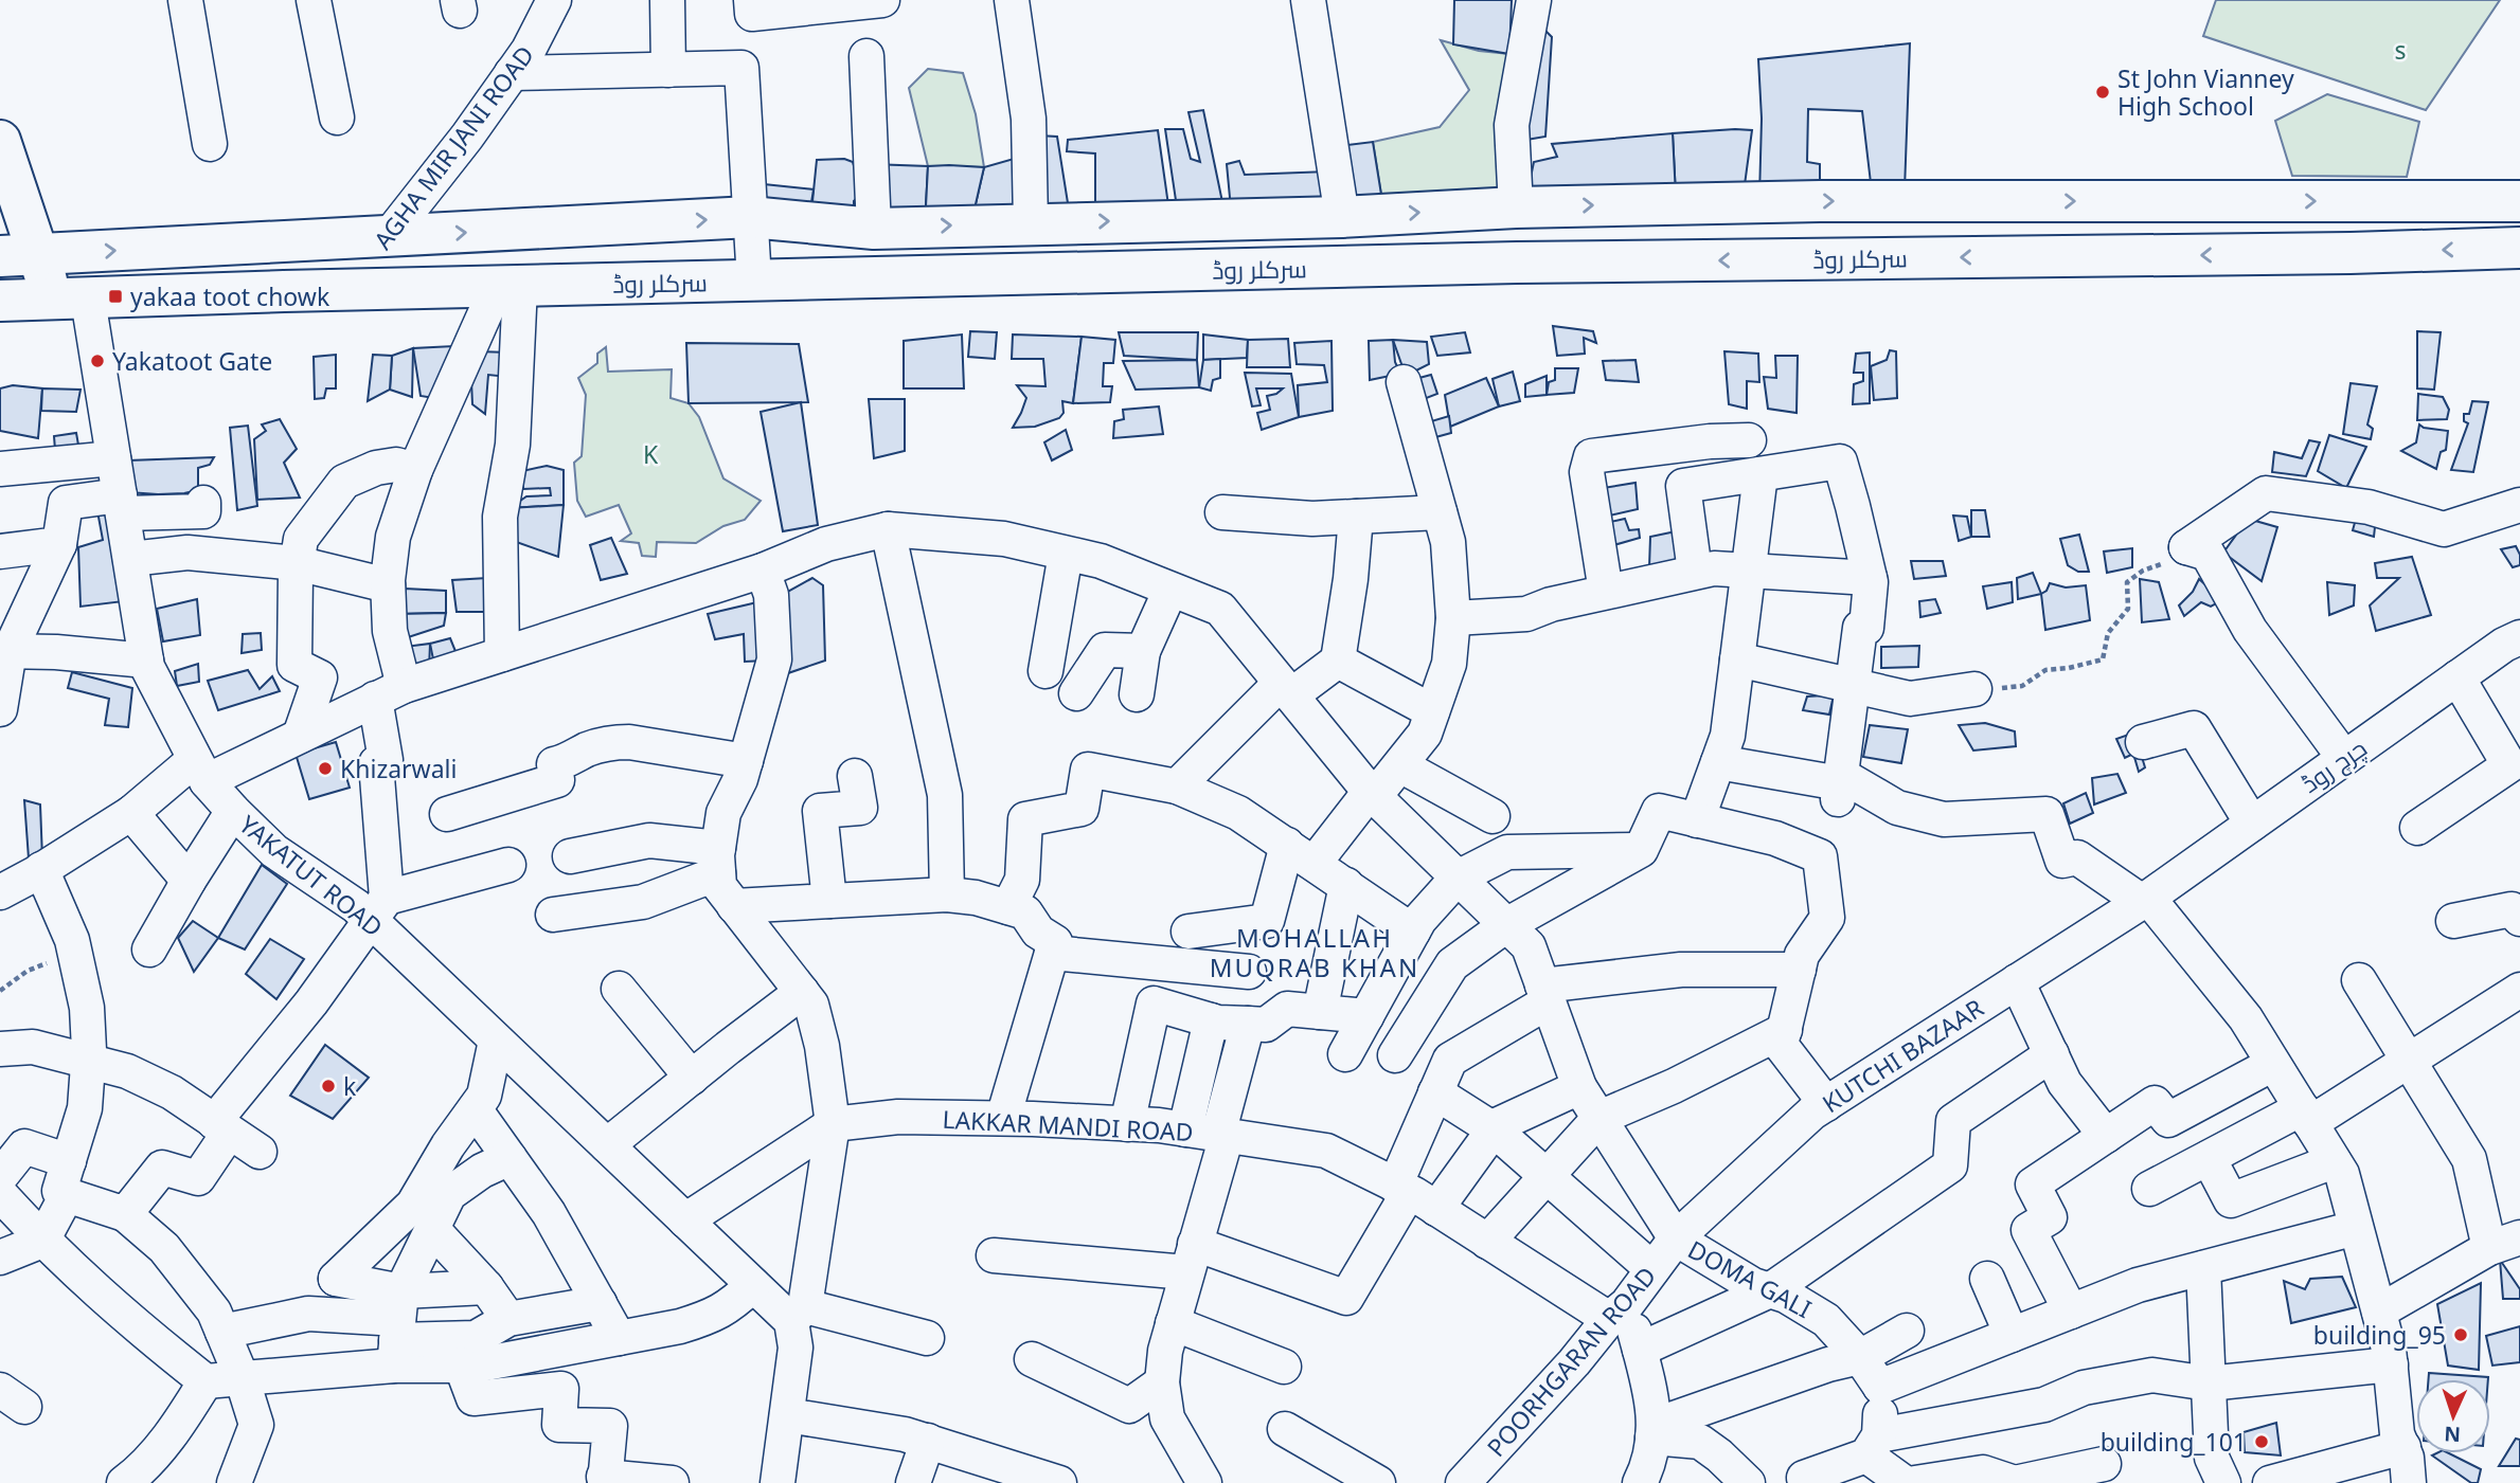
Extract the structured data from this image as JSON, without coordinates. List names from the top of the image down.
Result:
{
  "streets": {
    "main road": ["AGHA MIR JANI ROAD", "سرکلر روڈ"],
    "street": [
      "چرچ روڈ",
      "YAKATUT ROAD",
      "KUTCHI BAZAAR",
      "LAKKAR MANDI ROAD",
      "DOMA GALI",
      "POORHGARAN ROAD"
    ]
  },
  "crossings": [
    ["AGHA MIR JANI ROAD", "سرکلر روڈ"],
    ["سرکلر روڈ", "YAKATUT ROAD"],
    ["چرچ روڈ", "KUTCHI BAZAAR"],
    ["YAKATUT ROAD", "LAKKAR MANDI ROAD"],
    ["KUTCHI BAZAAR", "DOMA GALI"],
    ["KUTCHI BAZAAR", "POORHGARAN ROAD"],
    ["LAKKAR MANDI ROAD", "POORHGARAN ROAD"],
    ["DOMA GALI", "POORHGARAN ROAD"]
  ],
  "districts": ["MOHALLAH MUQRAB KHAN"],
  "parks": ["s", "K"],
  "places": {
    "other": [
      "St John Vianney High School",
      "Yakatoot Gate",
      "Khizarwali",
      "k",
      "building_95",
      "building_101"
    ],
    "transit": ["yakaa toot chowk"]
  },
  "north": "bottom"
}
